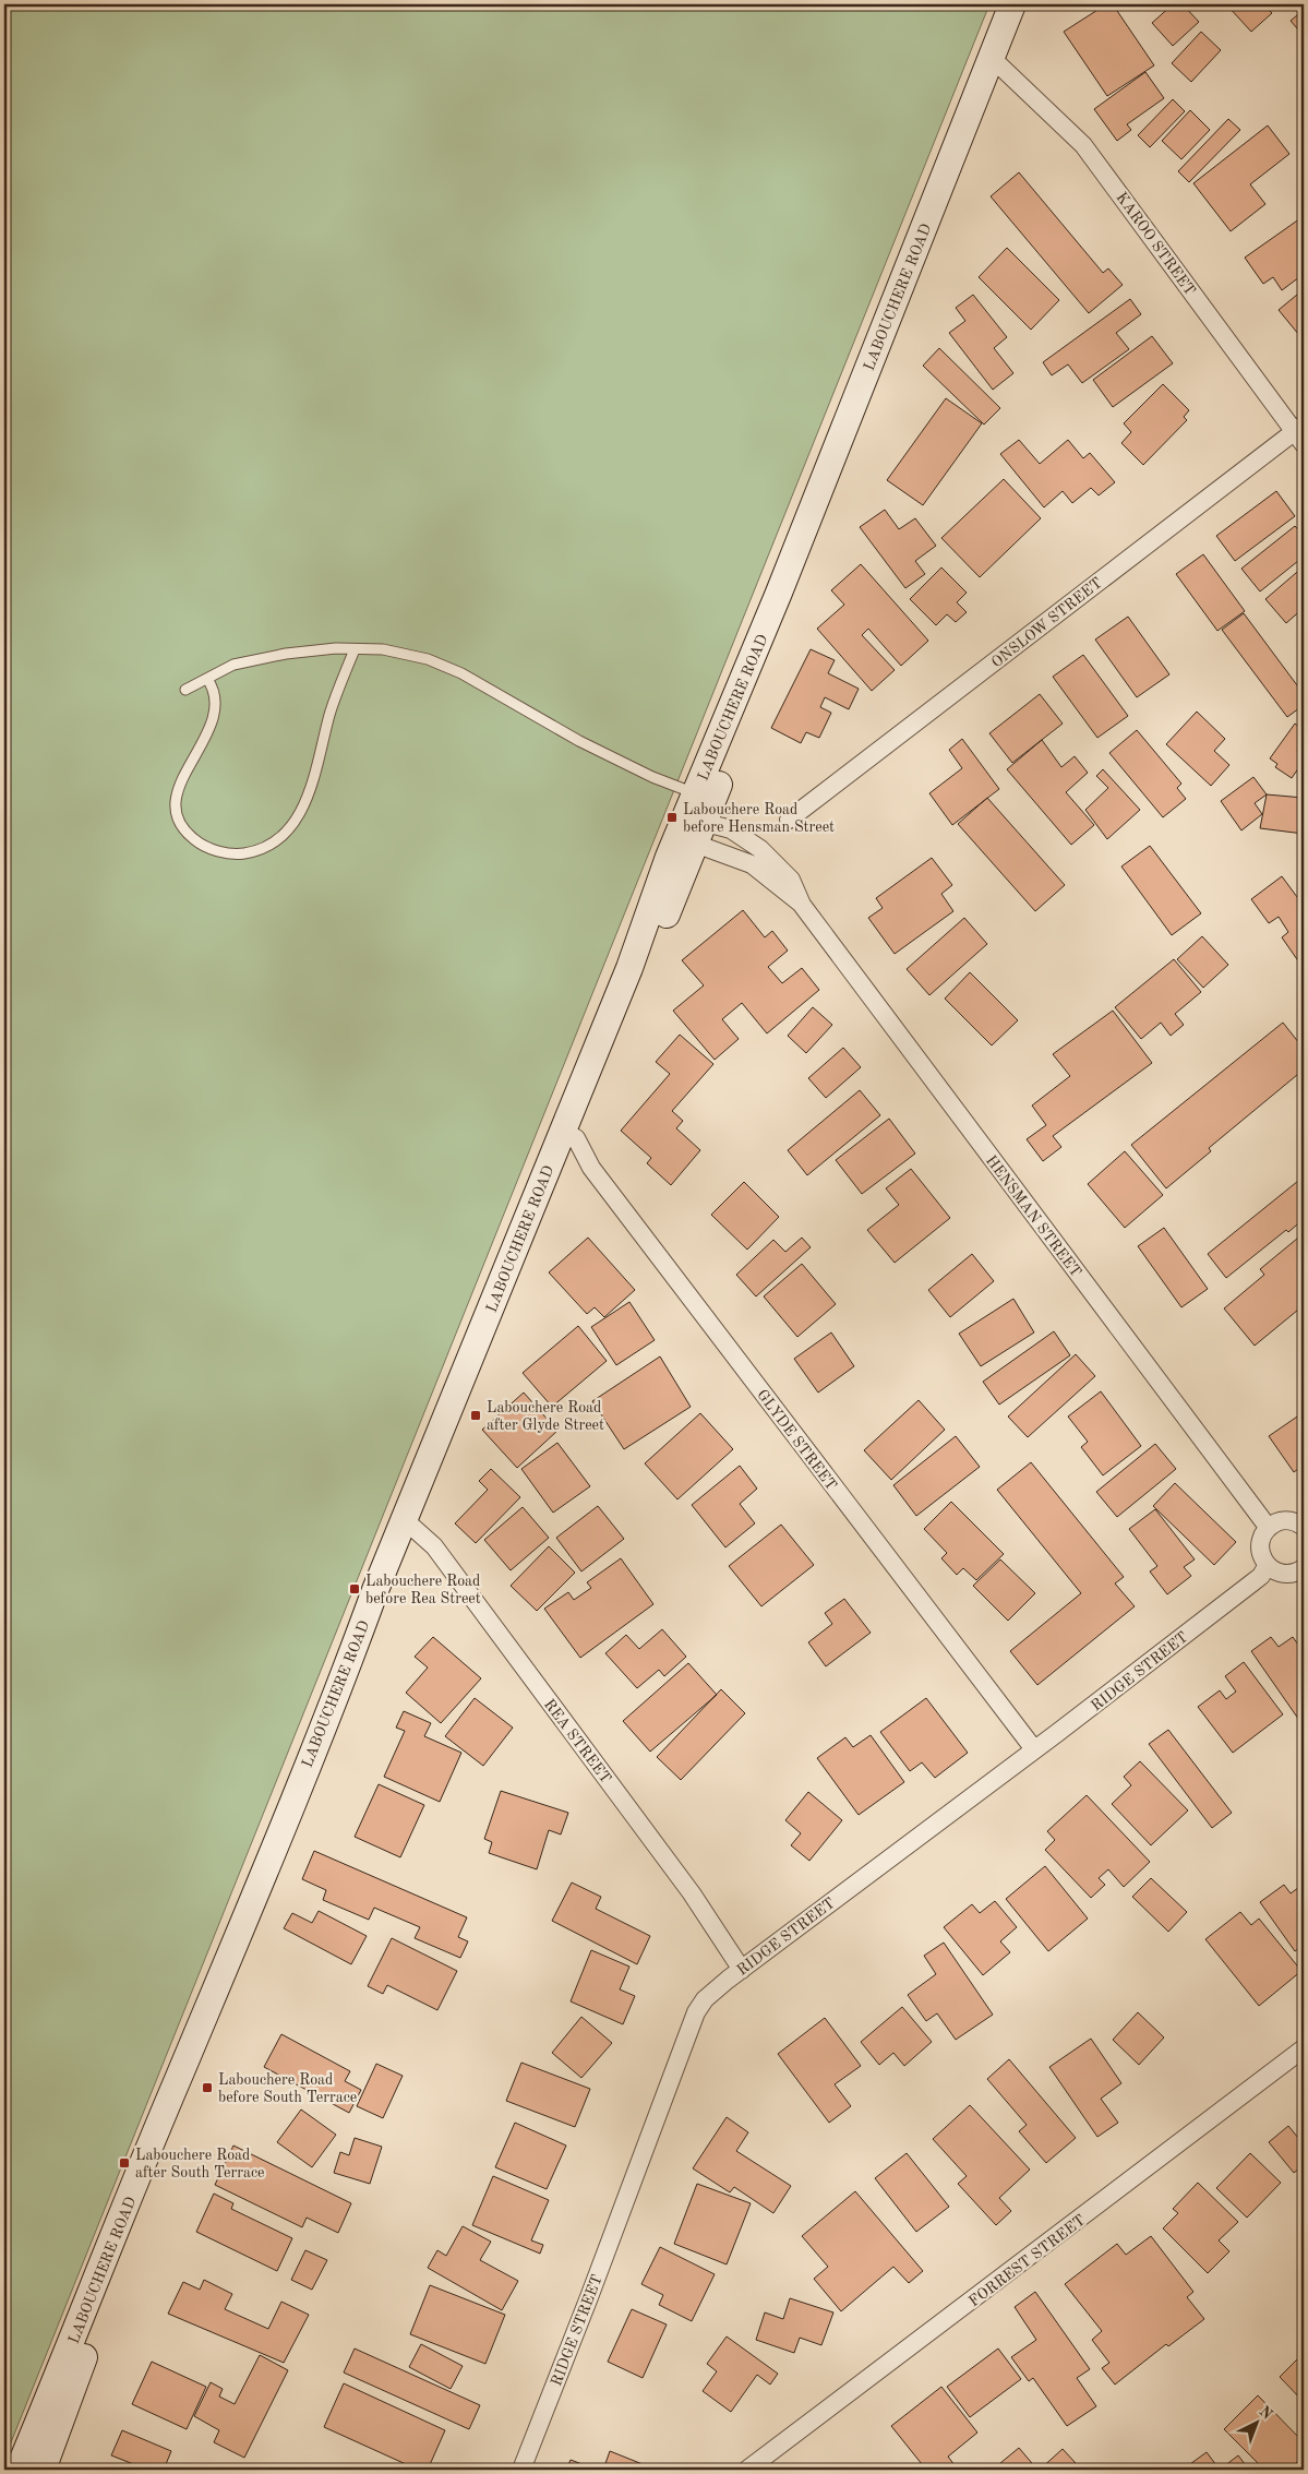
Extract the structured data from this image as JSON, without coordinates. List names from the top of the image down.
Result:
{
  "streets": {
    "main road": ["LABOUCHERE ROAD"],
    "street": [
      "KAROO STREET",
      "ONSLOW STREET",
      "HENSMAN STREET",
      "GLYDE STREET",
      "RIDGE STREET",
      "REA STREET",
      "FORREST STREET"
    ]
  },
  "crossings": [
    ["KAROO STREET", "LABOUCHERE ROAD"],
    ["KAROO STREET", "ONSLOW STREET"],
    ["LABOUCHERE ROAD", "HENSMAN STREET"],
    ["LABOUCHERE ROAD", "GLYDE STREET"],
    ["LABOUCHERE ROAD", "REA STREET"],
    ["GLYDE STREET", "RIDGE STREET"],
    ["RIDGE STREET", "REA STREET"]
  ],
  "places": {
    "transit": [
      "Labouchere Road before Hensman Street",
      "Labouchere Road after Glyde Street",
      "Labouchere Road before Rea Street",
      "Labouchere Road before South Terrace",
      "Labouchere Road after South Terrace"
    ]
  },
  "north": "top right"
}
